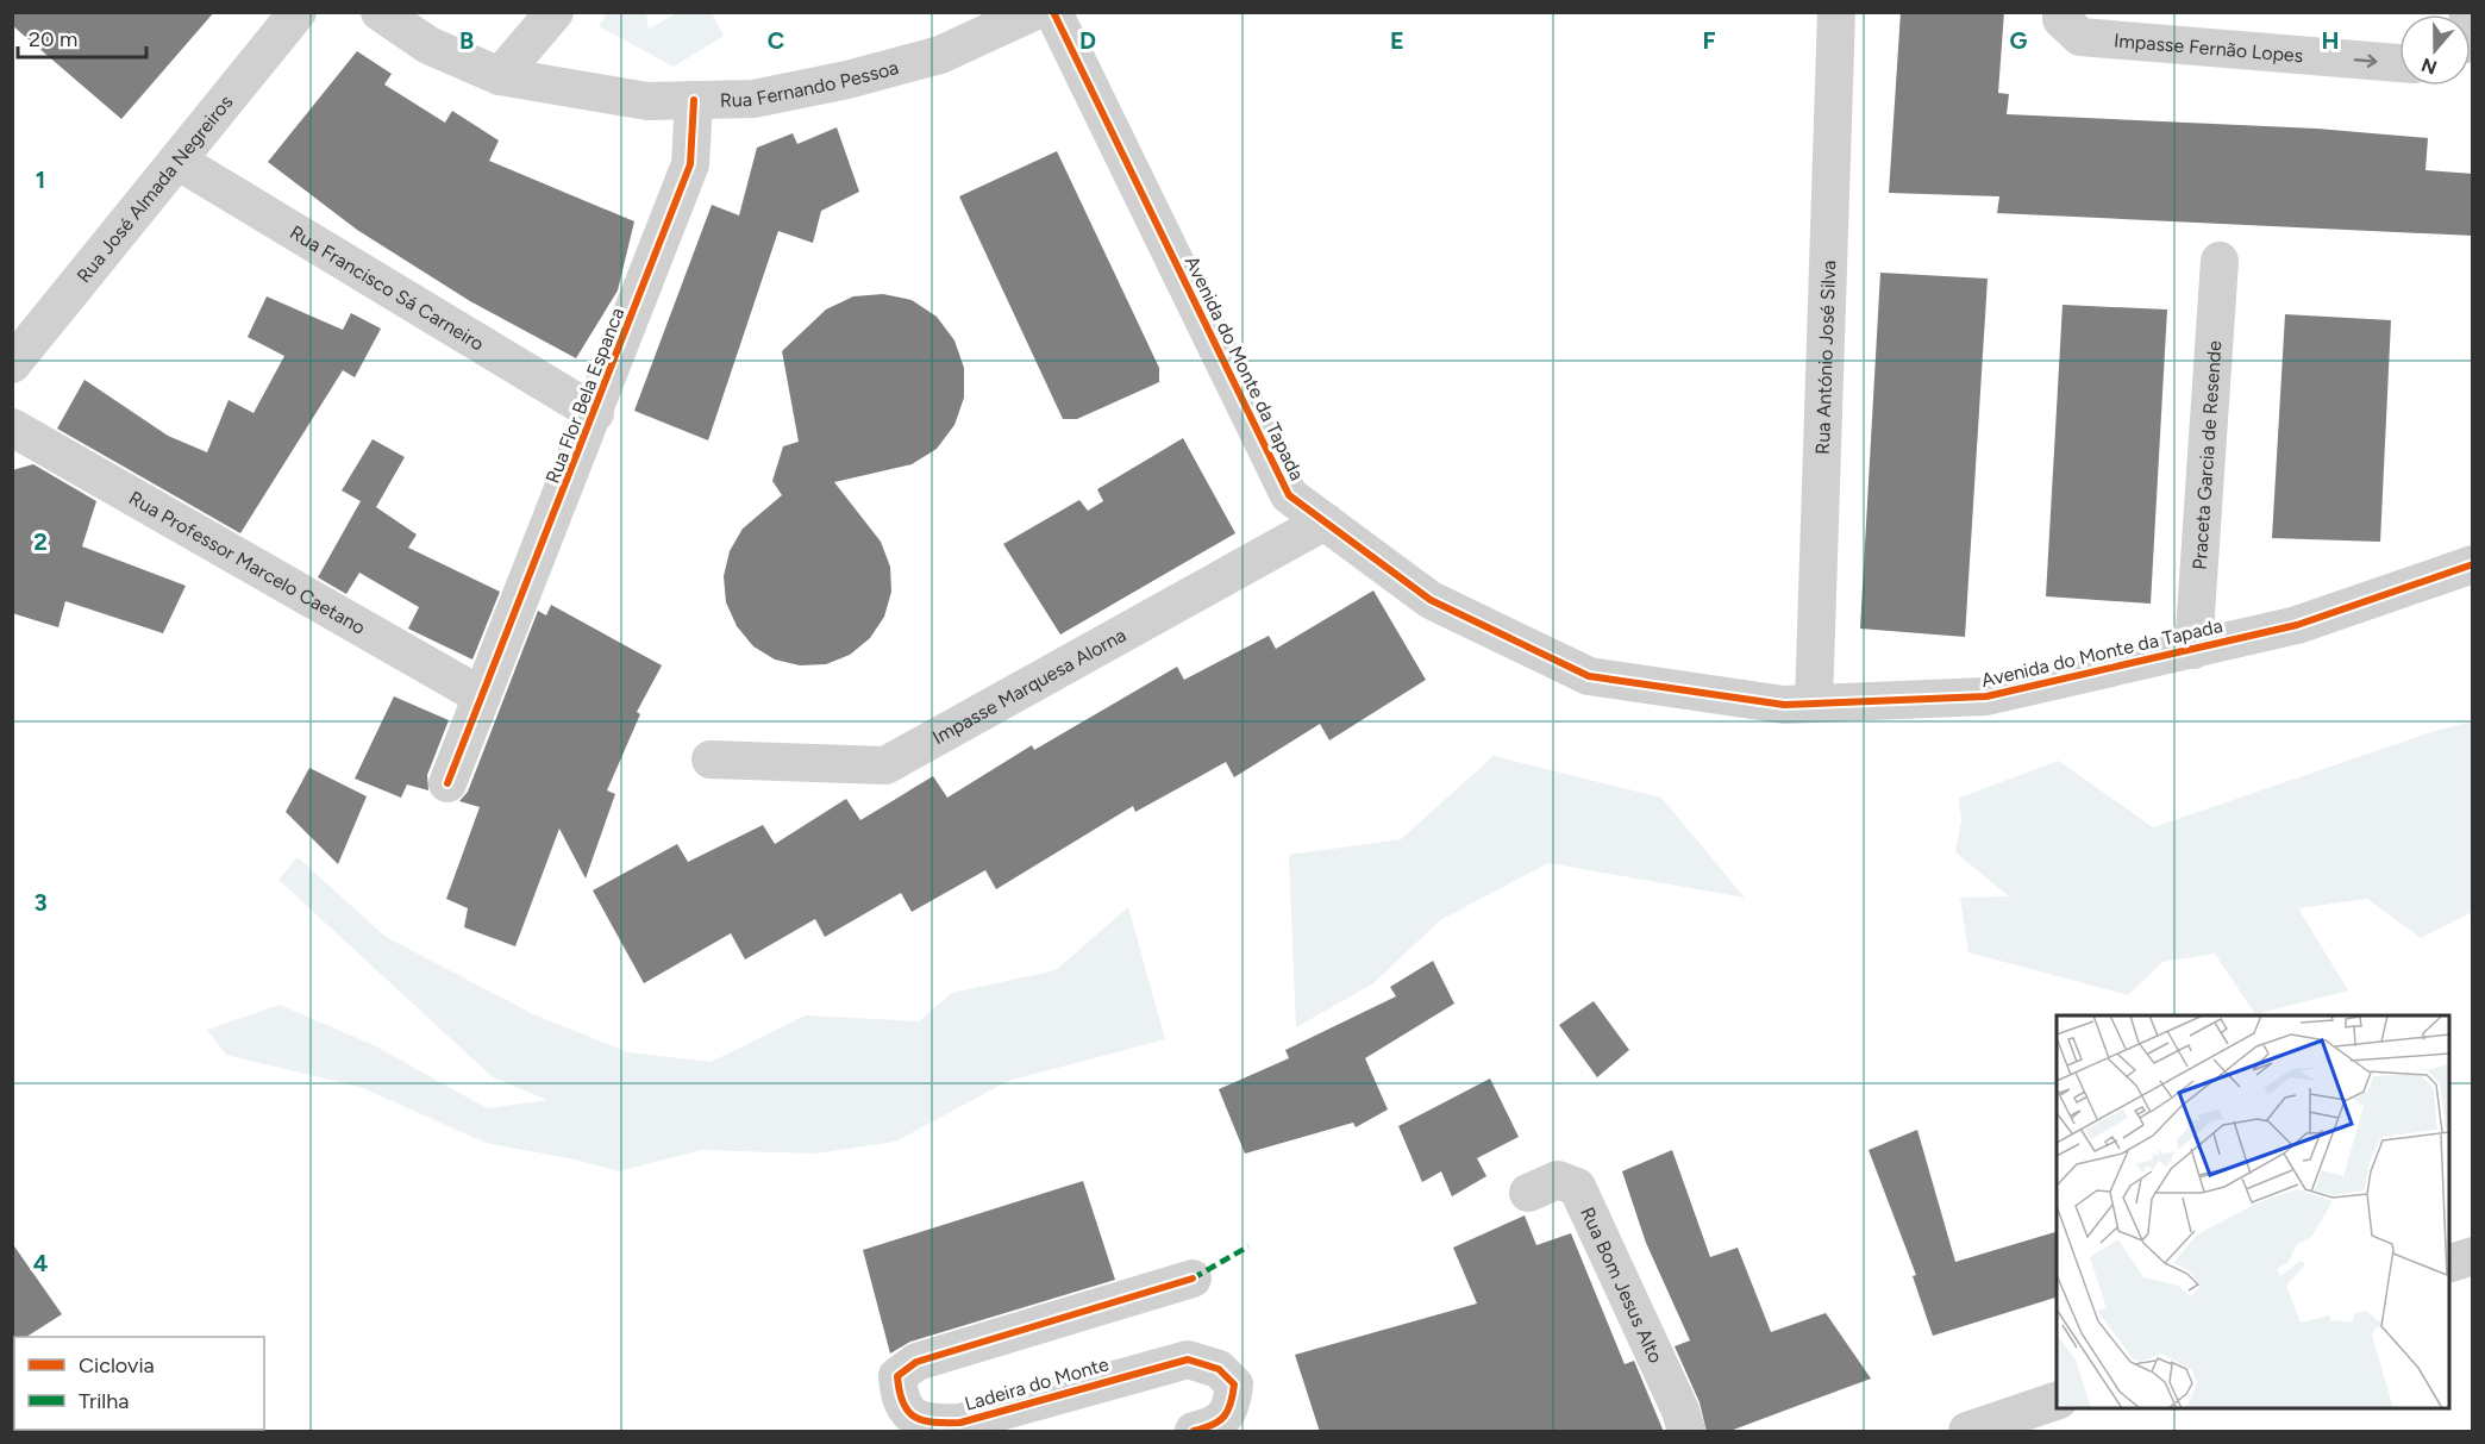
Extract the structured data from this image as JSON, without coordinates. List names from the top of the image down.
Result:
{
  "streets": {
    "street": [
      "Impasse Fernão Lopes",
      "Rua Fernando Pessoa",
      "Rua José Almada Negreiros",
      "Rua Francisco Sá Carneiro",
      "Rua António José Silva",
      "Avenida do Monte da Tapada",
      "Rua Flor Bela Espanca",
      "Praceta Garcia de Resende",
      "Rua Professor Marcelo Caetano",
      "Impasse Marquesa Alorna",
      "Rua Bom Jesus Alto",
      "Ladeira do Monte"
    ]
  },
  "crossings": [
    ["Rua Fernando Pessoa", "Rua Flor Bela Espanca"],
    ["Rua José Almada Negreiros", "Rua Francisco Sá Carneiro"],
    ["Rua Francisco Sá Carneiro", "Rua Flor Bela Espanca"],
    ["Rua António José Silva", "Avenida do Monte da Tapada"],
    ["Avenida do Monte da Tapada", "Praceta Garcia de Resende"],
    ["Avenida do Monte da Tapada", "Impasse Marquesa Alorna"],
    ["Rua Flor Bela Espanca", "Rua Professor Marcelo Caetano"]
  ],
  "one_way": ["Impasse Fernão Lopes"],
  "legend": ["Ciclovia", "Trilha"],
  "scale_bar": "20 m",
  "north": "bottom",
  "grid": {
    "columns": [
      "B",
      "C",
      "D",
      "E",
      "F",
      "G",
      "H"
    ],
    "rows": [
      "1",
      "2",
      "3",
      "4"
    ]
  }
}
